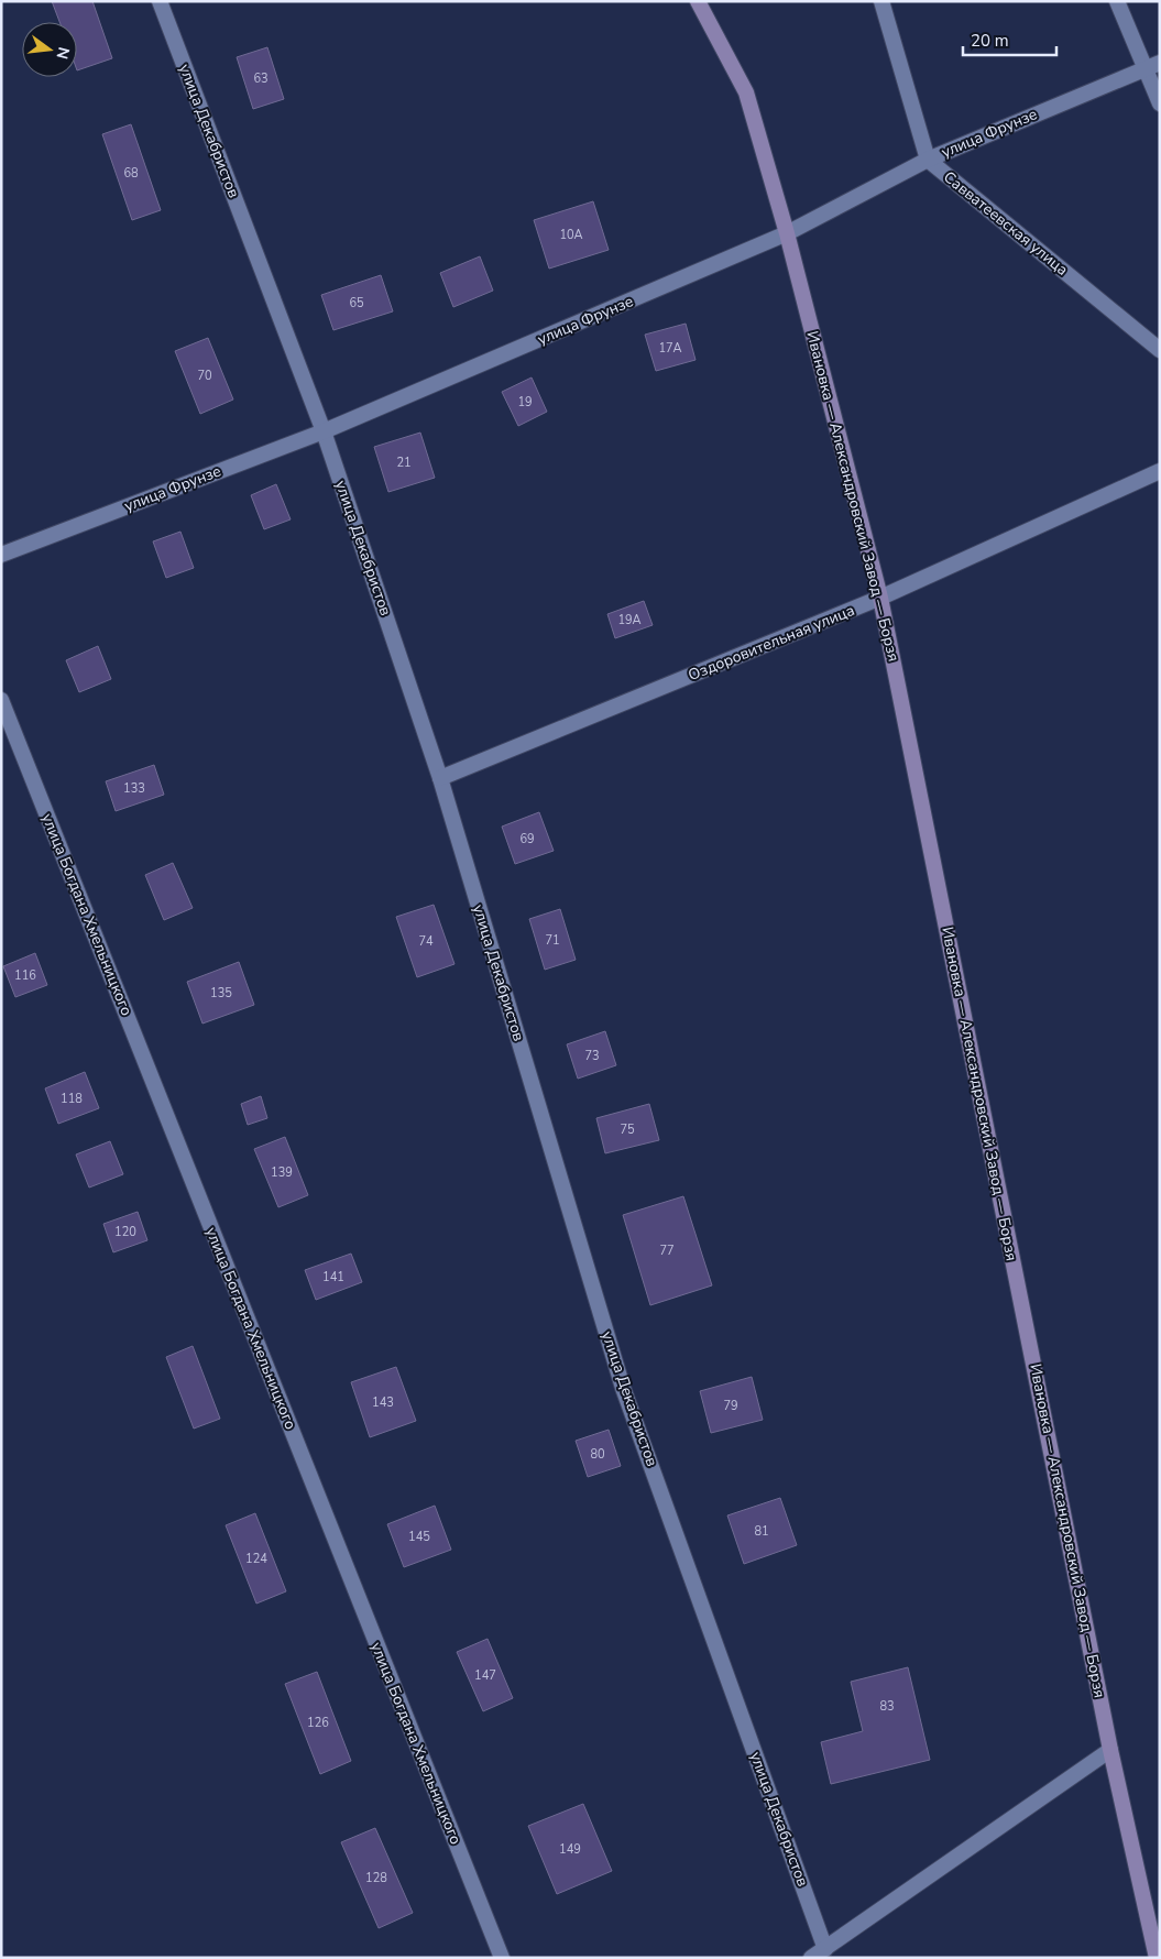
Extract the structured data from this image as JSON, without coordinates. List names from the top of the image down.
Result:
{
  "streets": {
    "main road": ["Ивановка — Александровский Завод — Борзя"],
    "street": [
      "улица Декабристов",
      "улица Фрунзе",
      "Савватеевская улица",
      "Оздоровительная улица",
      "улица Богдана Хмельницкого"
    ]
  },
  "crossings": [
    ["улица Декабристов", "улица Фрунзе"],
    ["улица Декабристов", "Оздоровительная улица"],
    ["улица Фрунзе", "Савватеевская улица"],
    ["улица Фрунзе", "Ивановка — Александровский Завод — Борзя"],
    ["Ивановка — Александровский Завод — Борзя", "Оздоровительная улица"]
  ],
  "house_numbers": [
    "63",
    "68",
    "10А",
    "65",
    "17А",
    "70",
    "19",
    "21",
    "19А",
    "133",
    "69",
    "71",
    "74",
    "116",
    "135",
    "73",
    "118",
    "75",
    "139",
    "120",
    "77",
    "141",
    "143",
    "79",
    "80",
    "81",
    "145",
    "124",
    "147",
    "83",
    "126",
    "149",
    "128"
  ],
  "scale_bar": "20 m",
  "north": "right"
}
